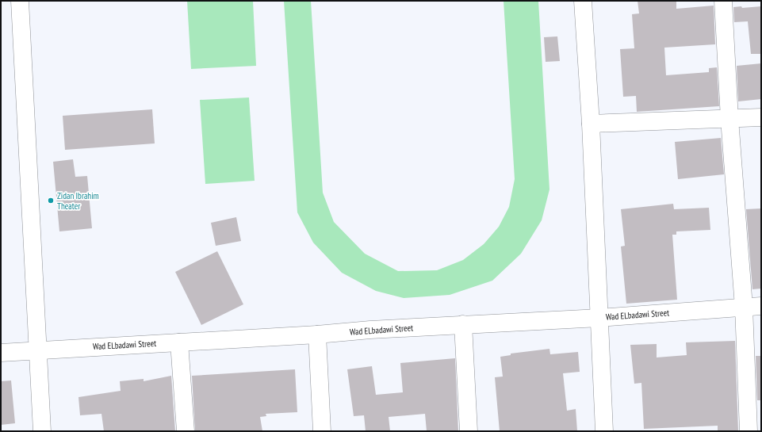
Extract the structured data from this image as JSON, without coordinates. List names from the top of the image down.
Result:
{
  "streets": {
    "street": ["Wad ELbadawi Street"]
  },
  "places": ["Zidan Ibrahim Theater"]
}
